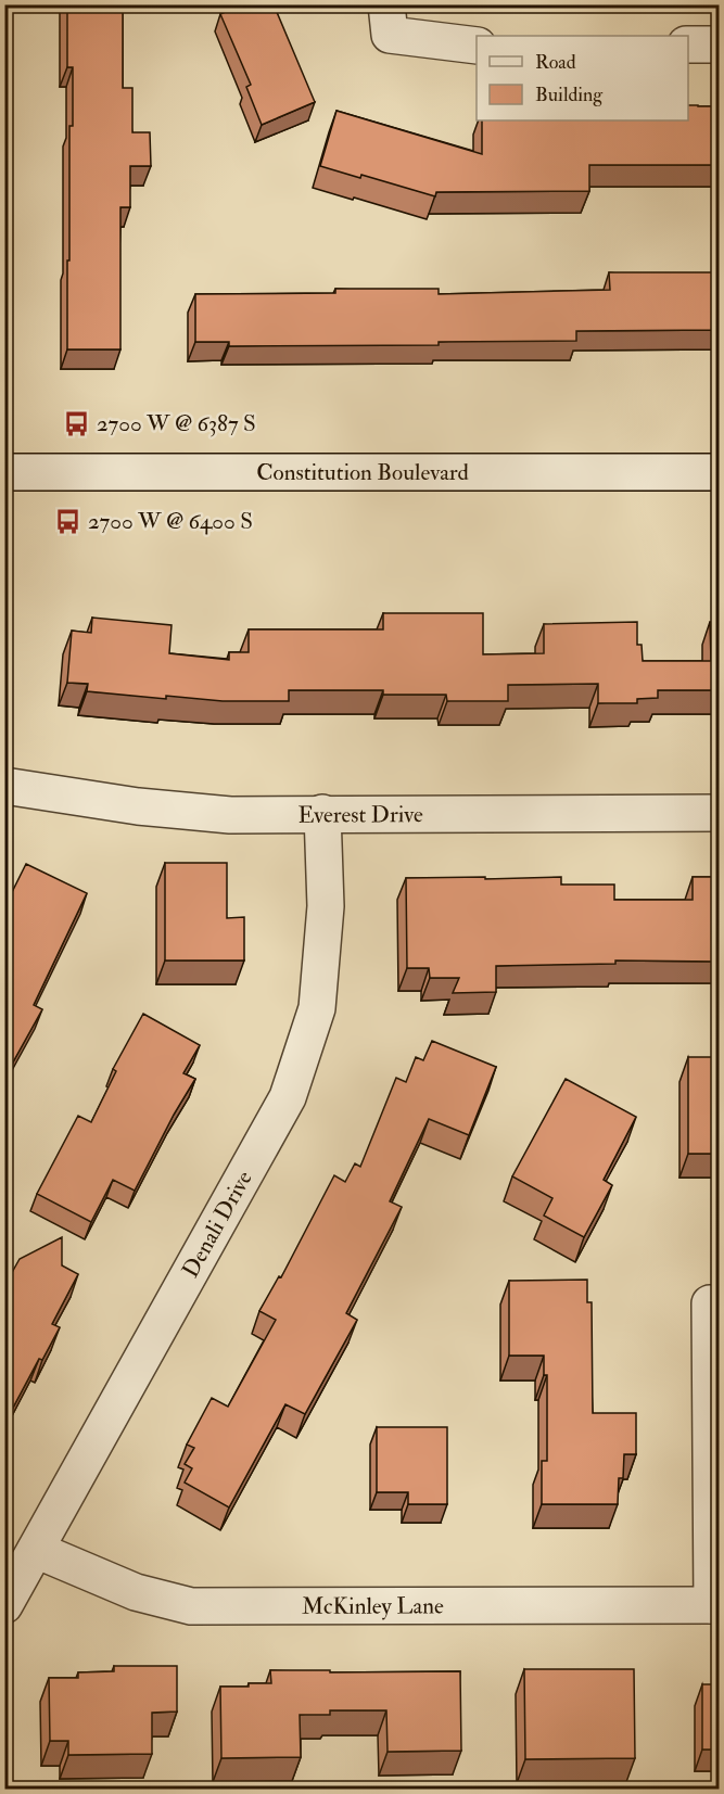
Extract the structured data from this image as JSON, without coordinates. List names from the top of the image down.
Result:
{
  "streets": {
    "street": [
      "Constitution Boulevard",
      "Everest Drive",
      "Denali Drive",
      "McKinley Lane"
    ]
  },
  "crossings": [
    ["Everest Drive", "Denali Drive"],
    ["Denali Drive", "McKinley Lane"]
  ],
  "places": {
    "bus stop": ["2700 W @ 6387 S", "2700 W @ 6400 S"]
  },
  "legend": ["Road", "Building"]
}
